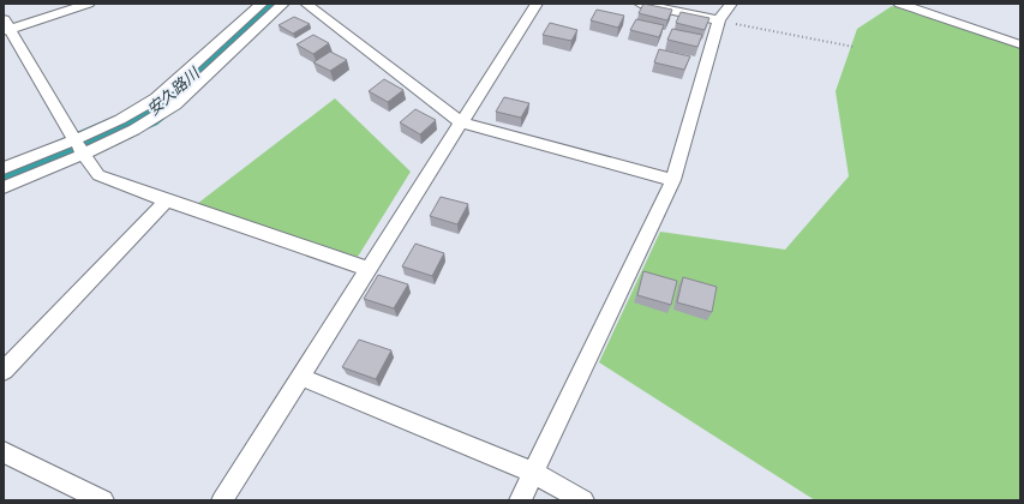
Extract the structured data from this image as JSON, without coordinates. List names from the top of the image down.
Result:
{
  "water": ["安久路川"]
}
